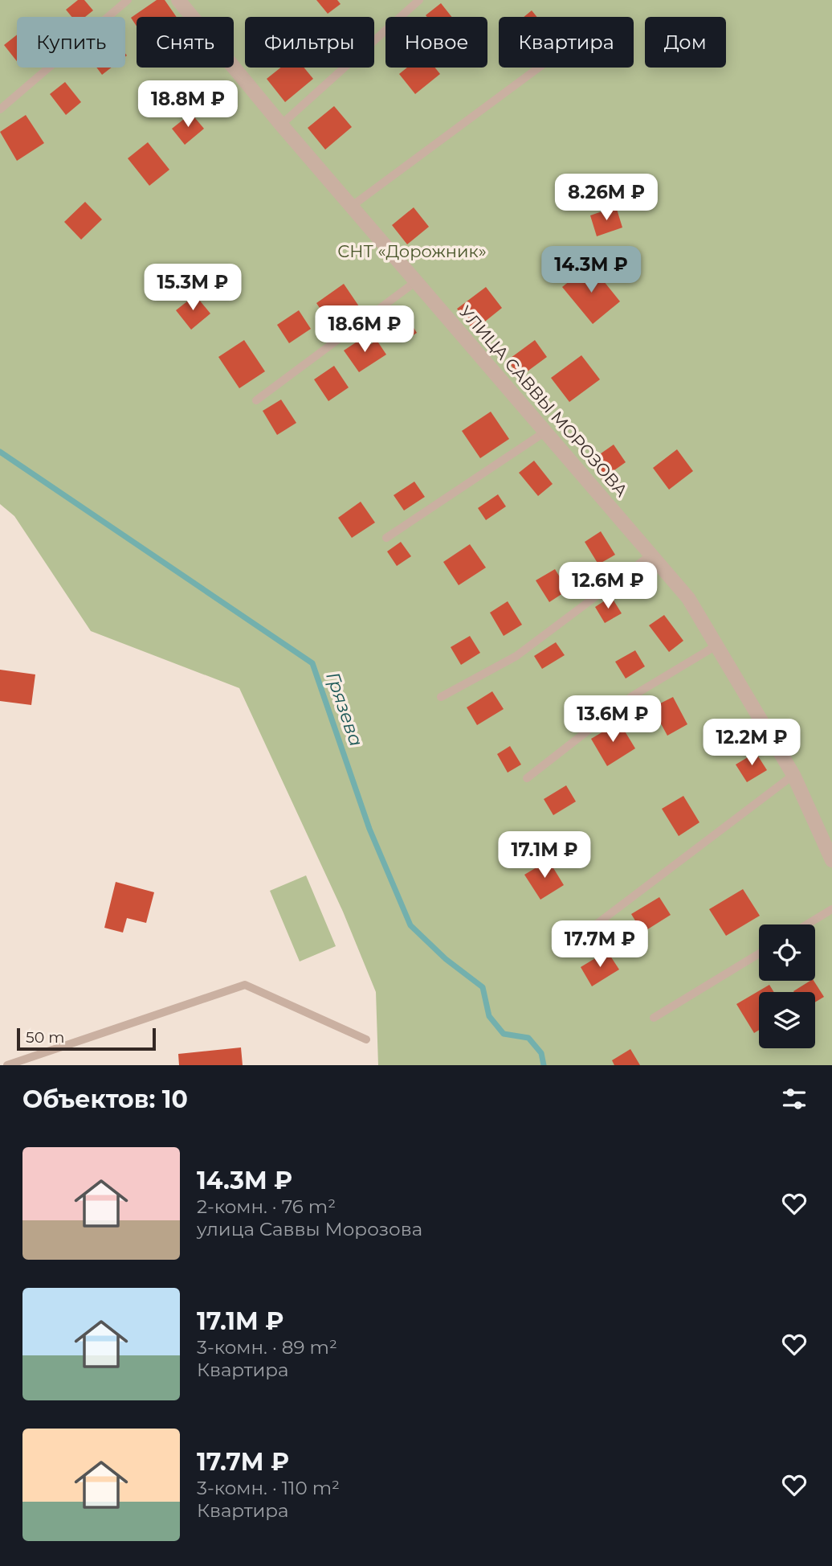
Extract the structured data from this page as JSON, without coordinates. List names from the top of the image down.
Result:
{
  "streets": {
    "street": ["УЛИЦА САВВЫ МОРОЗОВА"]
  },
  "water": ["Грязева"],
  "parks": ["СНТ «Дорожник»"],
  "scale_bar": "50 m",
  "page": {
    "chip": [
      "Купить",
      "Снять",
      "Фильтры",
      "Новое",
      "Квартира",
      "Дом"
    ],
    "price": [
      "18.8M ₽",
      "8.26M ₽",
      "14.3M ₽",
      "15.3M ₽",
      "18.6M ₽",
      "12.6M ₽",
      "13.6M ₽",
      "12.2M ₽",
      "17.1M ₽",
      "17.7M ₽"
    ],
    "scale": "50 m",
    "heading": "Объектов: 10",
    "list": [
      {
        "name": "14.3M ₽",
        "note": "2-комн. · 76 m² · улица Саввы Морозова"
      },
      {
        "name": "17.1M ₽",
        "note": "3-комн. · 89 m² · Квартира"
      },
      {
        "name": "17.7M ₽",
        "note": "3-комн. · 110 m² · Квартира"
      }
    ]
  }
}
